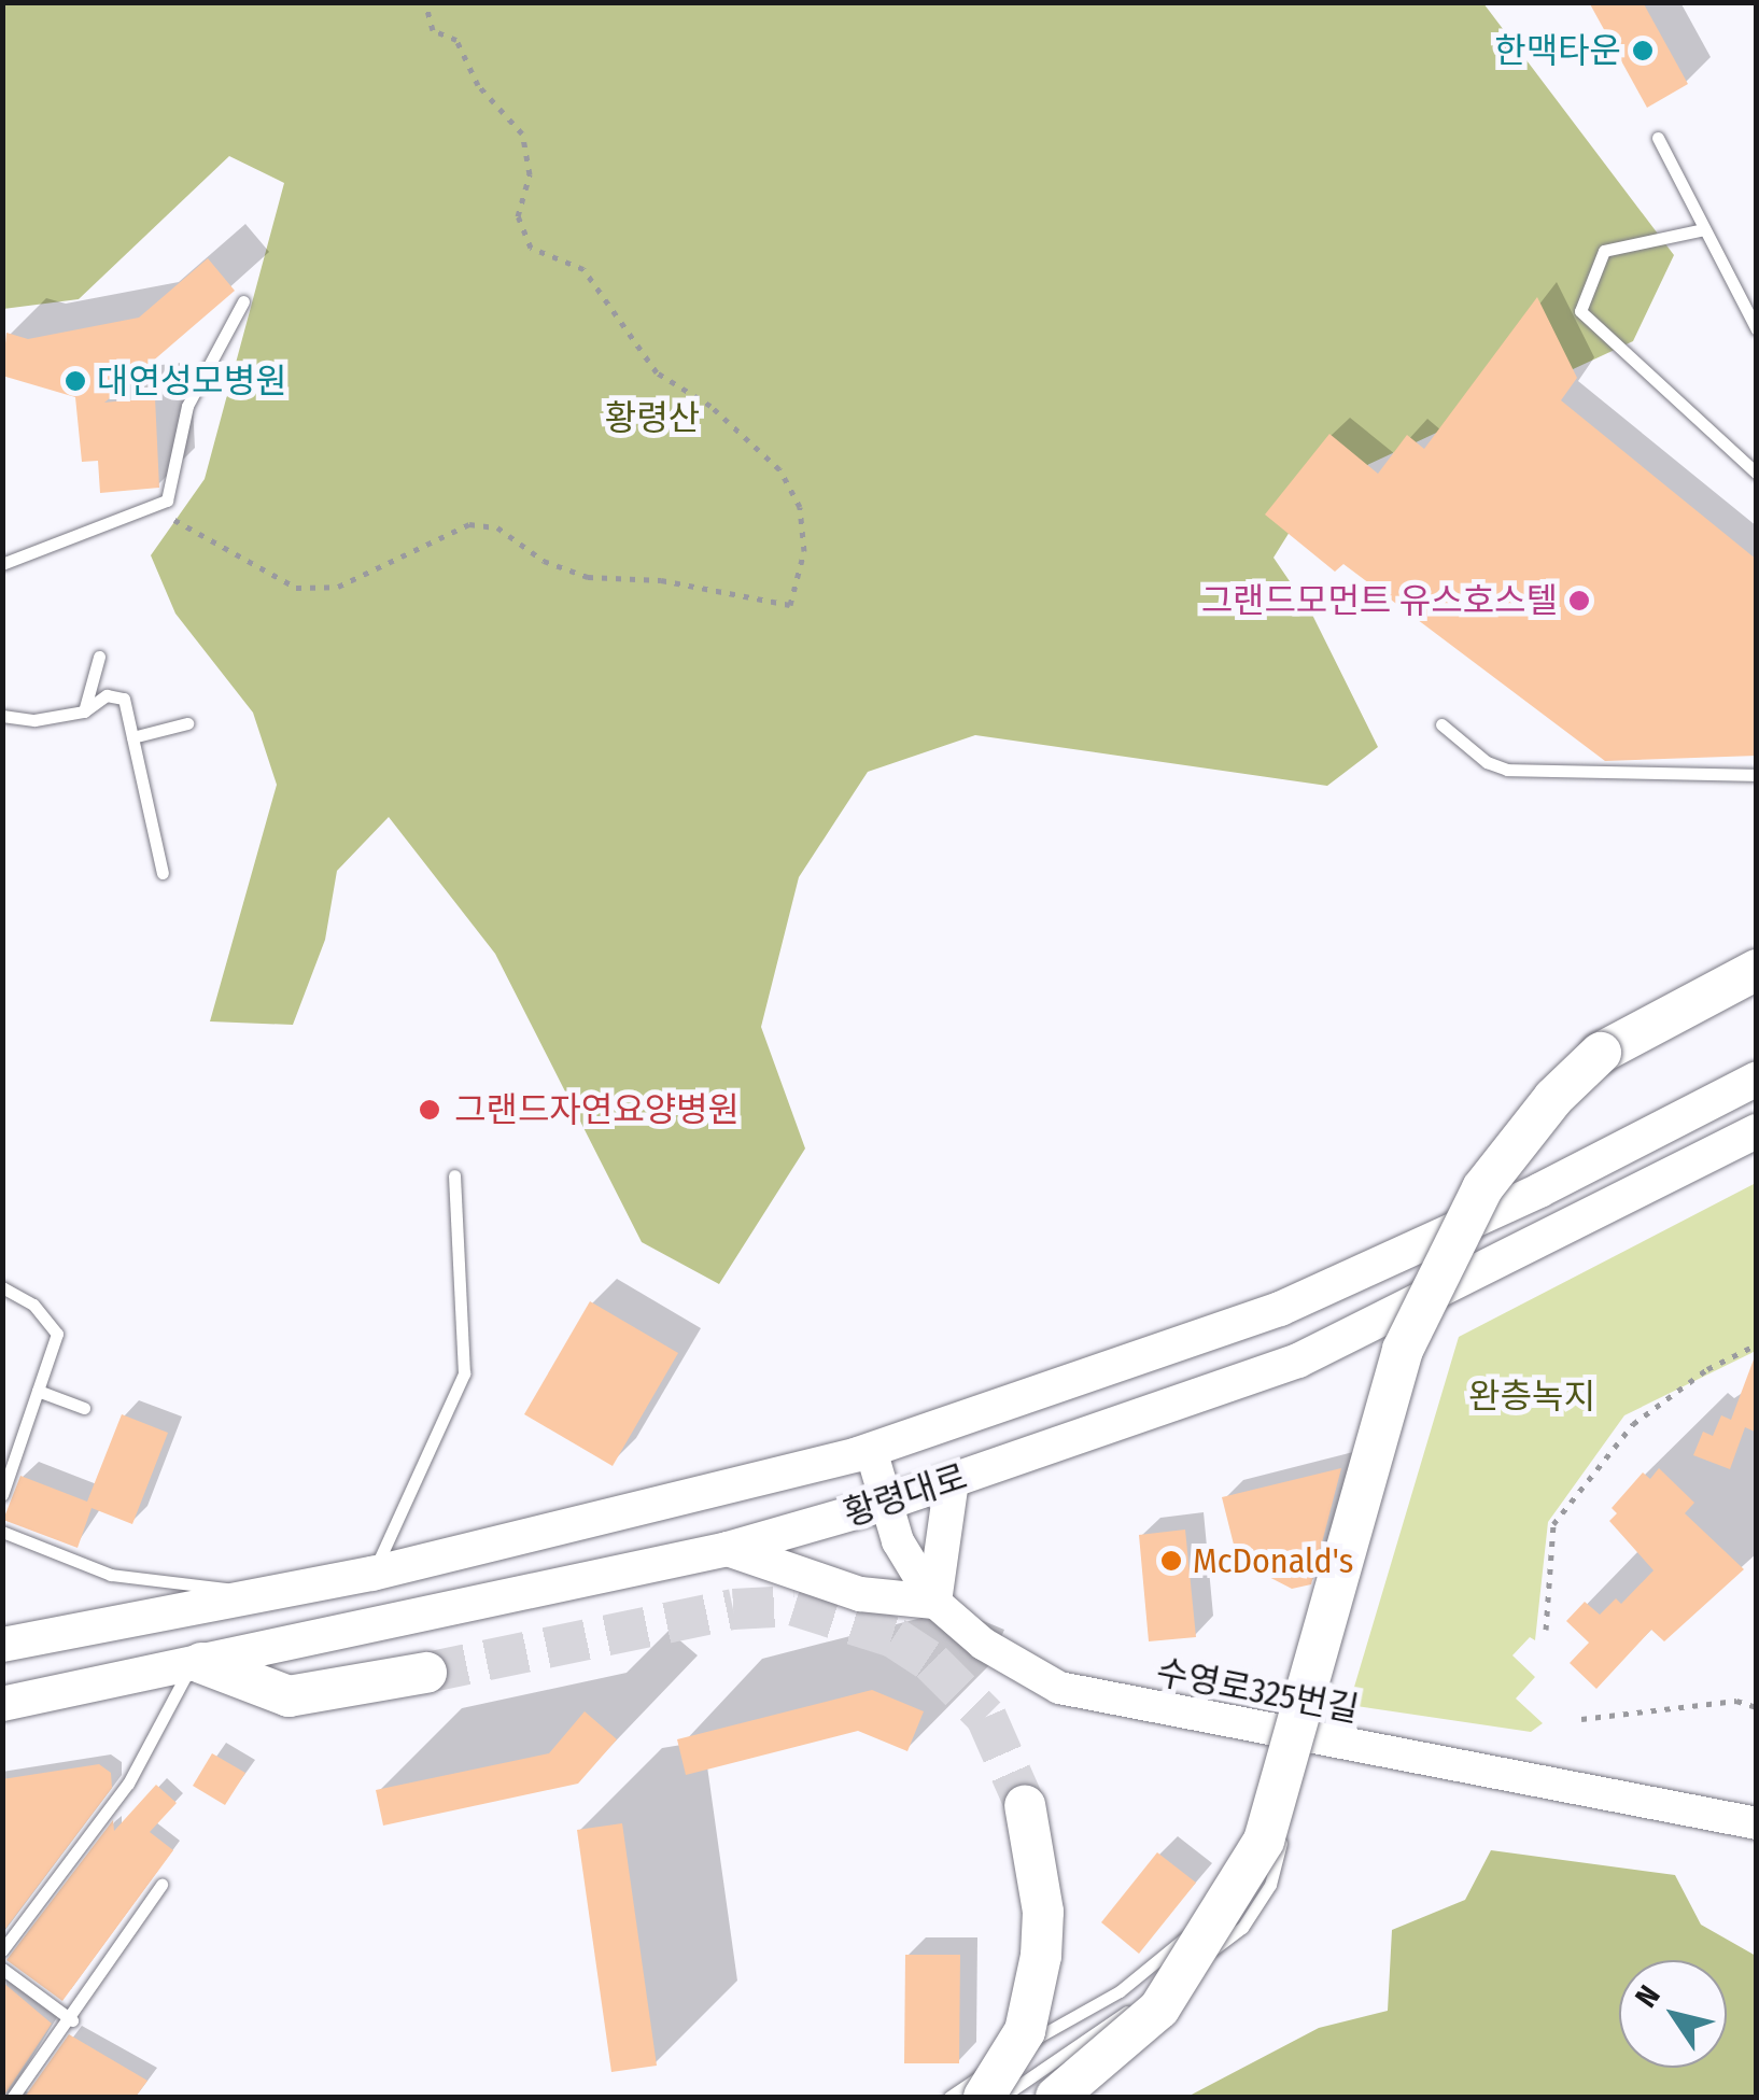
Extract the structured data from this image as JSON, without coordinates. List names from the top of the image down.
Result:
{
  "streets": {
    "main road": ["황령대로"],
    "street": ["수영로325번길"]
  },
  "crossings": [
    ["황령대로", "수영로325번길"]
  ],
  "parks": ["황령산", "완층녹지"],
  "places": [
    "한맥타운",
    "대연성모병원",
    "그랜드모먼트 유스호스텔",
    "그랜드자연요양병원",
    "McDonald's"
  ],
  "north": "top left"
}
